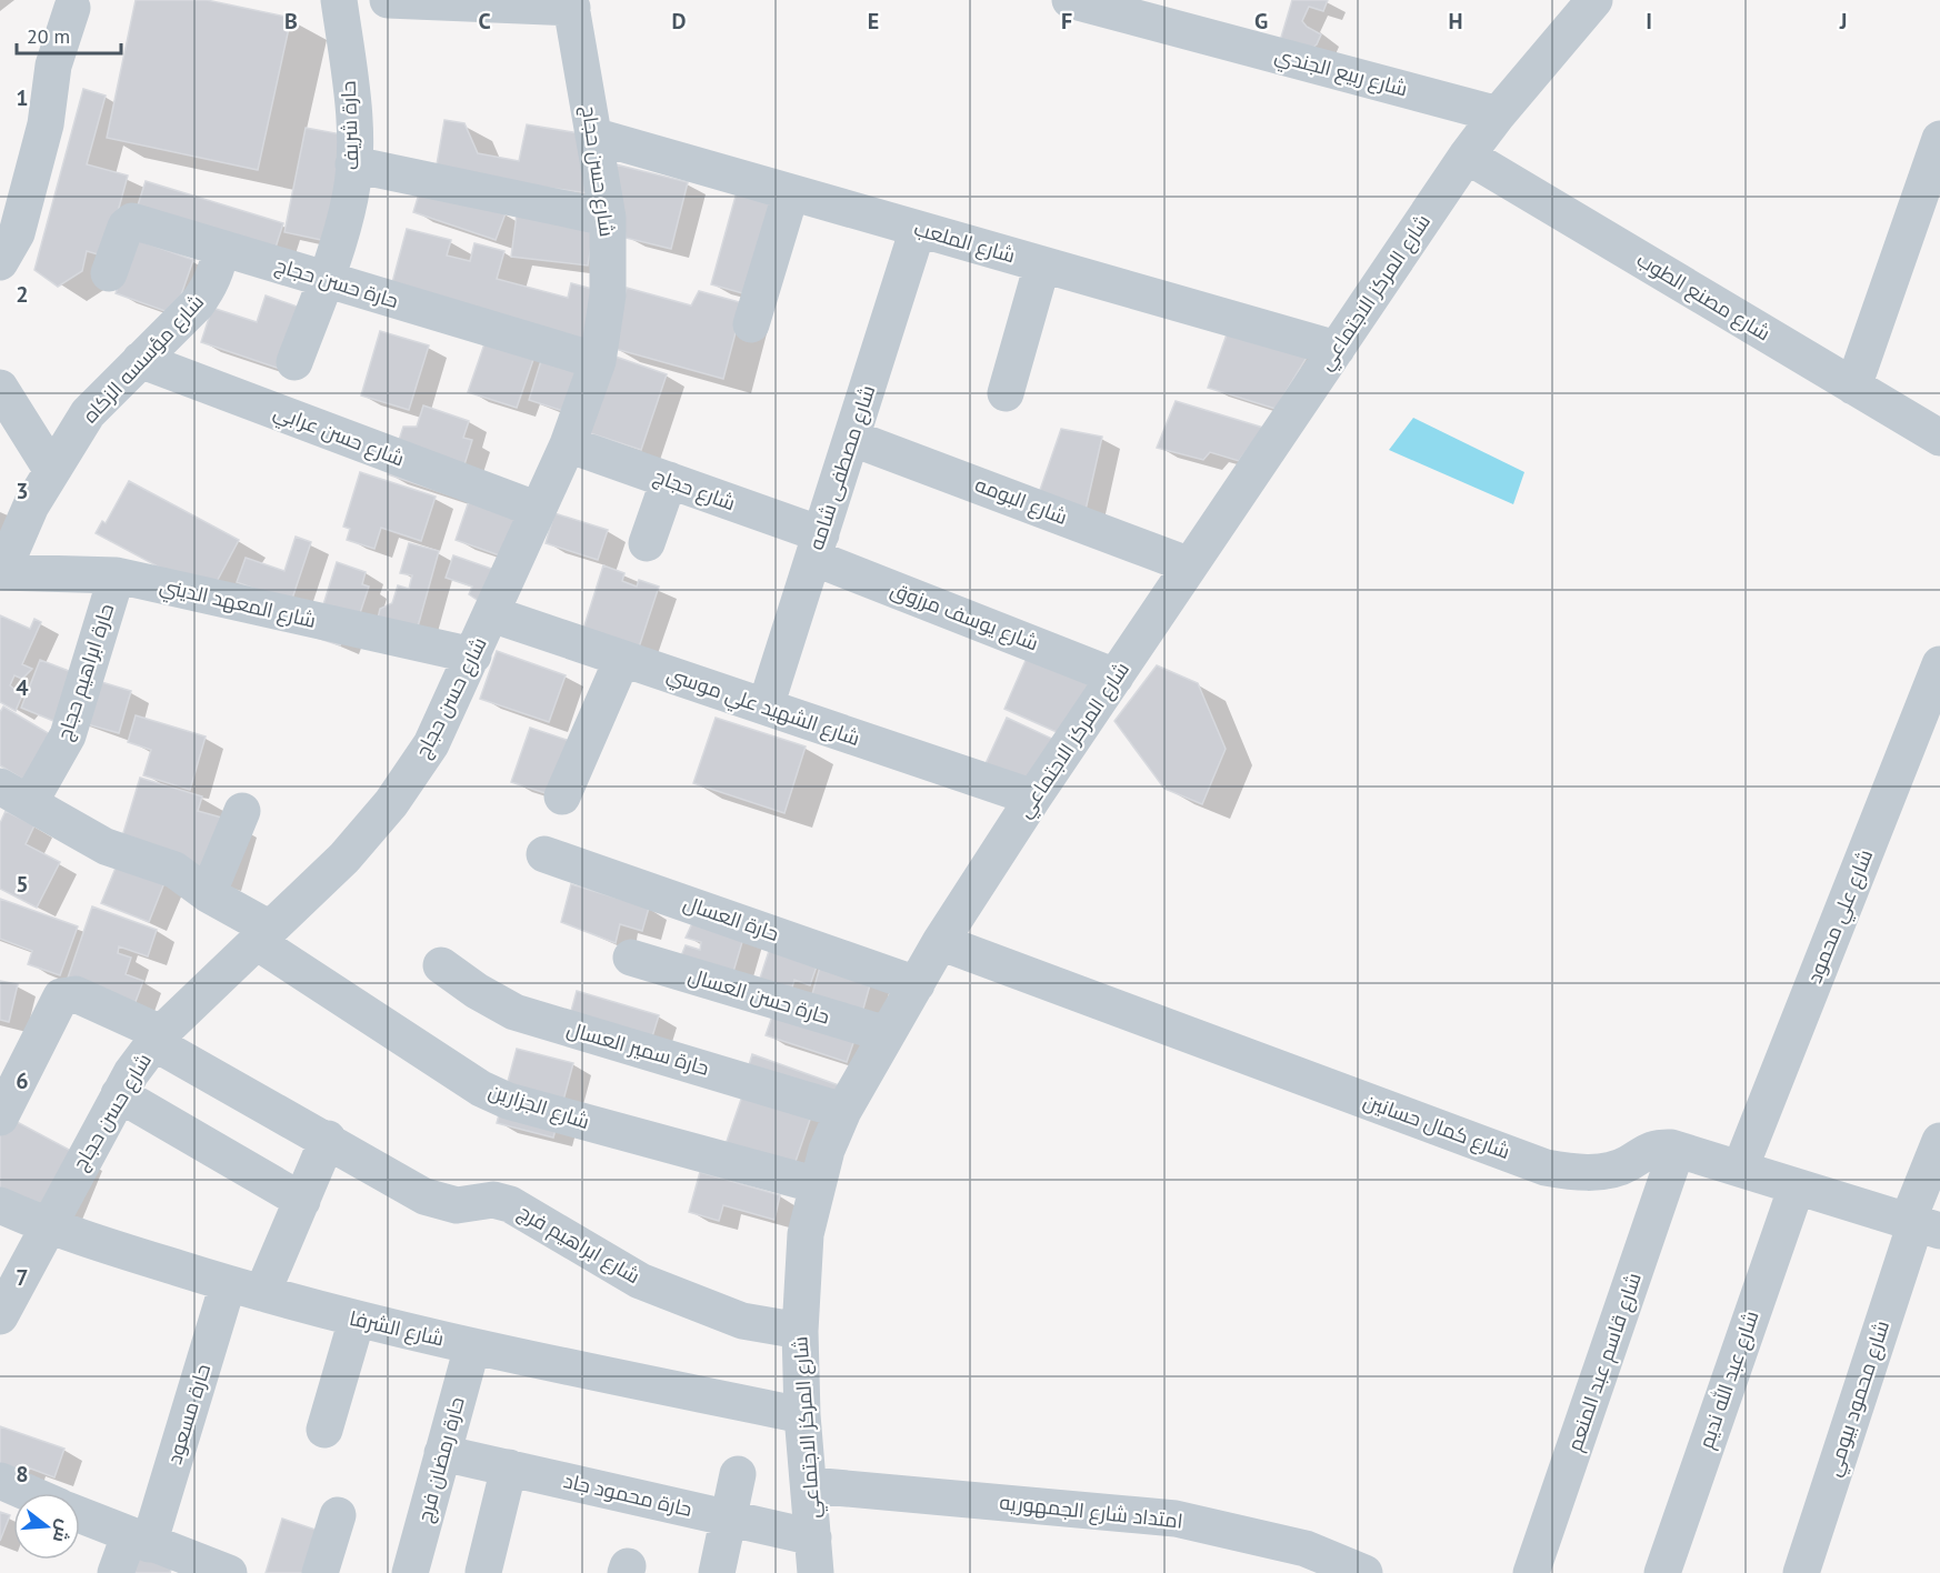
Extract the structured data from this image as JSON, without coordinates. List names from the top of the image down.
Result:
{
  "streets": {
    "street": [
      "شارع ربيع الجندي",
      "حارة شريف",
      "شارع حسن حجاج",
      "شارع الملعب",
      "حارة حسن حجاج",
      "شارع المركز الاجتماعي",
      "شارع مصنع الطوب",
      "شارع مؤسسه الزكاه",
      "شارع حسن عرابي",
      "شارع مصطفى شامه",
      "شارع حجاج",
      "شارع البومه",
      "شارع المعهد الديني",
      "شارع يوسف مرزوق",
      "حارة ابراهيم حجاج",
      "شارع الشهيد علي موسي",
      "شارع علي محمود",
      "حارة العسال",
      "حارة حسن العسال",
      "حارة سمير العسال",
      "شارع الجزارين",
      "شارع كمال حسانين",
      "شارع ابراهيم فرج",
      "شارع الشرفا",
      "شارع قاسم عبد المنعم",
      "شارع عبد الله نديم",
      "شارع محمود بيومي",
      "حارة مسعود",
      "حارة رمضان فرج",
      "حارة محمود جاد",
      "امتداد شارع الجمهوريه"
    ]
  },
  "crossings": [
    ["شارع ربيع الجندي", "شارع المركز الاجتماعي"],
    ["حارة شريف", "حارة حسن حجاج"],
    ["شارع حسن حجاج", "شارع الملعب"],
    ["شارع حسن حجاج", "حارة حسن حجاج"],
    ["شارع حسن حجاج", "شارع حسن عرابي"],
    ["شارع حسن حجاج", "شارع حجاج"],
    ["شارع حسن حجاج", "شارع المعهد الديني"],
    ["شارع حسن حجاج", "شارع الشهيد علي موسي"],
    ["شارع حسن حجاج", "شارع الجزارين"],
    ["شارع حسن حجاج", "شارع ابراهيم فرج"],
    ["شارع حسن حجاج", "شارع الشرفا"],
    ["شارع الملعب", "شارع المركز الاجتماعي"],
    ["شارع الملعب", "شارع مصطفى شامه"],
    ["حارة حسن حجاج", "شارع مؤسسه الزكاه"],
    ["شارع المركز الاجتماعي", "شارع مصنع الطوب"],
    ["شارع المركز الاجتماعي", "شارع البومه"],
    ["شارع المركز الاجتماعي", "شارع يوسف مرزوق"],
    ["شارع المركز الاجتماعي", "شارع الشهيد علي موسي"],
    ["شارع المركز الاجتماعي", "حارة العسال"],
    ["شارع المركز الاجتماعي", "حارة حسن العسال"],
    ["شارع المركز الاجتماعي", "حارة سمير العسال"],
    ["شارع المركز الاجتماعي", "شارع الجزارين"],
    ["شارع المركز الاجتماعي", "شارع كمال حسانين"],
    ["شارع المركز الاجتماعي", "شارع ابراهيم فرج"],
    ["شارع المركز الاجتماعي", "شارع الشرفا"],
    ["شارع المركز الاجتماعي", "حارة محمود جاد"],
    ["شارع المركز الاجتماعي", "امتداد شارع الجمهوريه"],
    ["شارع مؤسسه الزكاه", "شارع حسن عرابي"],
    ["شارع مؤسسه الزكاه", "شارع المعهد الديني"],
    ["شارع مصطفى شامه", "شارع حجاج"],
    ["شارع مصطفى شامه", "شارع البومه"],
    ["شارع مصطفى شامه", "شارع يوسف مرزوق"],
    ["شارع مصطفى شامه", "شارع الشهيد علي موسي"],
    ["شارع حجاج", "شارع يوسف مرزوق"],
    ["شارع المعهد الديني", "حارة ابراهيم حجاج"],
    ["حارة ابراهيم حجاج", "شارع الجزارين"],
    ["شارع علي محمود", "شارع كمال حسانين"],
    ["شارع كمال حسانين", "شارع قاسم عبد المنعم"],
    ["شارع كمال حسانين", "شارع عبد الله نديم"],
    ["شارع كمال حسانين", "شارع محمود بيومي"],
    ["شارع الشرفا", "حارة مسعود"],
    ["شارع الشرفا", "حارة رمضان فرج"],
    ["حارة رمضان فرج", "حارة محمود جاد"]
  ],
  "scale_bar": "20 m",
  "north": "right",
  "grid": {
    "columns": [
      "B",
      "C",
      "D",
      "E",
      "F",
      "G",
      "H",
      "I",
      "J"
    ],
    "rows": [
      "1",
      "2",
      "3",
      "4",
      "5",
      "6",
      "7",
      "8"
    ]
  }
}
